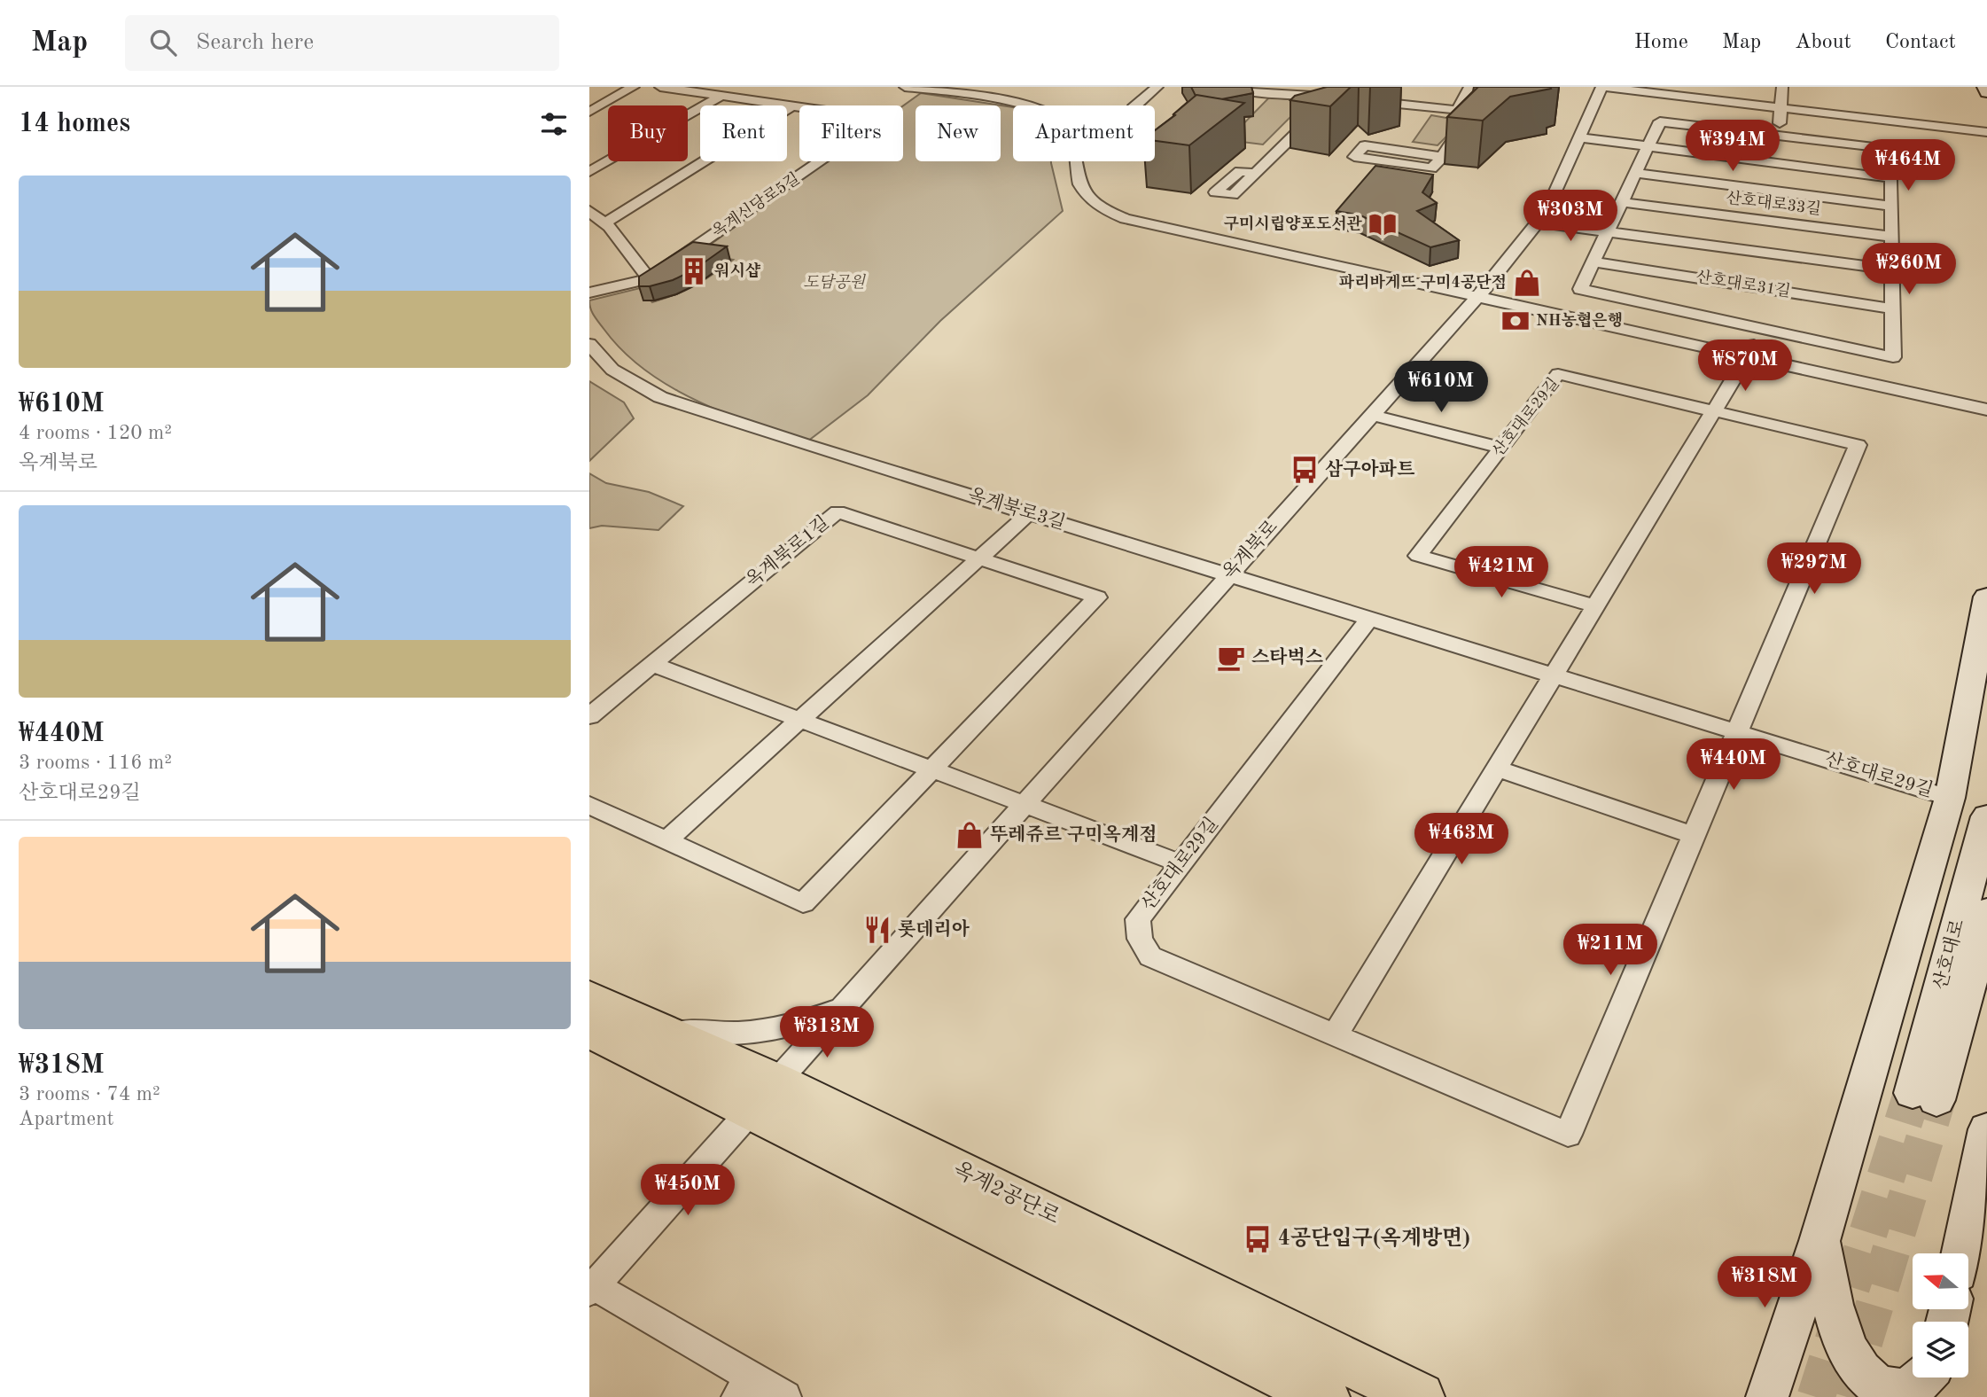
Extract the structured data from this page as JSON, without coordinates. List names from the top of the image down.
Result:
{
  "streets": {
    "main road": ["옥계2공단로"],
    "street": [
      "산호대로33길",
      "옥계신당로5길",
      "산호대로31길",
      "산호대로29길",
      "옥계북로3길",
      "옥계북로",
      "옥계북로1길",
      "산호대로"
    ]
  },
  "crossings": [
    ["산호대로33길", "산호대로31길"],
    ["산호대로29길", "옥계북로3길"],
    ["산호대로29길", "옥계북로"],
    ["옥계북로3길", "옥계북로"],
    ["옥계북로", "옥계2공단로"]
  ],
  "parks": ["도담공원"],
  "places": {
    "library": ["구미시립양포도서관"],
    "building": ["워시샵"],
    "shop": ["파리바게뜨 구미4공단점", "뚜레쥬르 구미옥계점"],
    "bank": ["NH농협은행"],
    "bus stop": ["삼구아파트", "4공단입구(옥계방면)"],
    "cafe": ["스타벅스"],
    "restaurant": ["롯데리아"]
  },
  "north": "left",
  "page": {
    "header": "Map",
    "search": "Search here",
    "nav": [
      "Home",
      "Map",
      "About",
      "Contact"
    ],
    "heading": "14 homes",
    "chip": [
      "Buy",
      "Rent",
      "Filters",
      "New",
      "Apartment"
    ],
    "price": [
      "₩394M",
      "₩464M",
      "₩303M",
      "₩260M",
      "₩870M",
      "₩610M",
      "₩297M",
      "₩421M",
      "₩440M",
      "₩463M",
      "₩211M",
      "₩313M",
      "₩450M",
      "₩318M"
    ],
    "list": [
      {
        "name": "₩610M",
        "note": "4 rooms · 120 m² · 옥계북로"
      },
      {
        "name": "₩440M",
        "note": "3 rooms · 116 m² · 산호대로29길"
      },
      {
        "name": "₩318M",
        "note": "3 rooms · 74 m² · Apartment"
      }
    ]
  }
}
